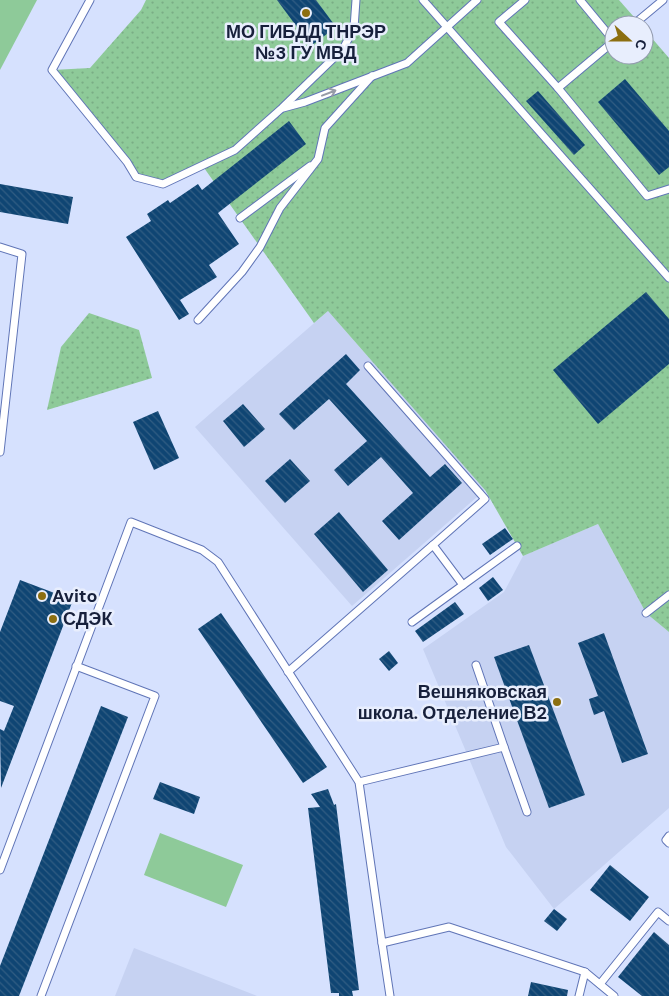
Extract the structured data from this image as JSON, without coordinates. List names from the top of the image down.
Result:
{
  "places": [
    "МО ГИБДД ТНРЭР №3 ГУ МВД",
    "Avito",
    "СДЭК",
    "Вешняковская школа. Отделение В2"
  ],
  "north": "right"
}
